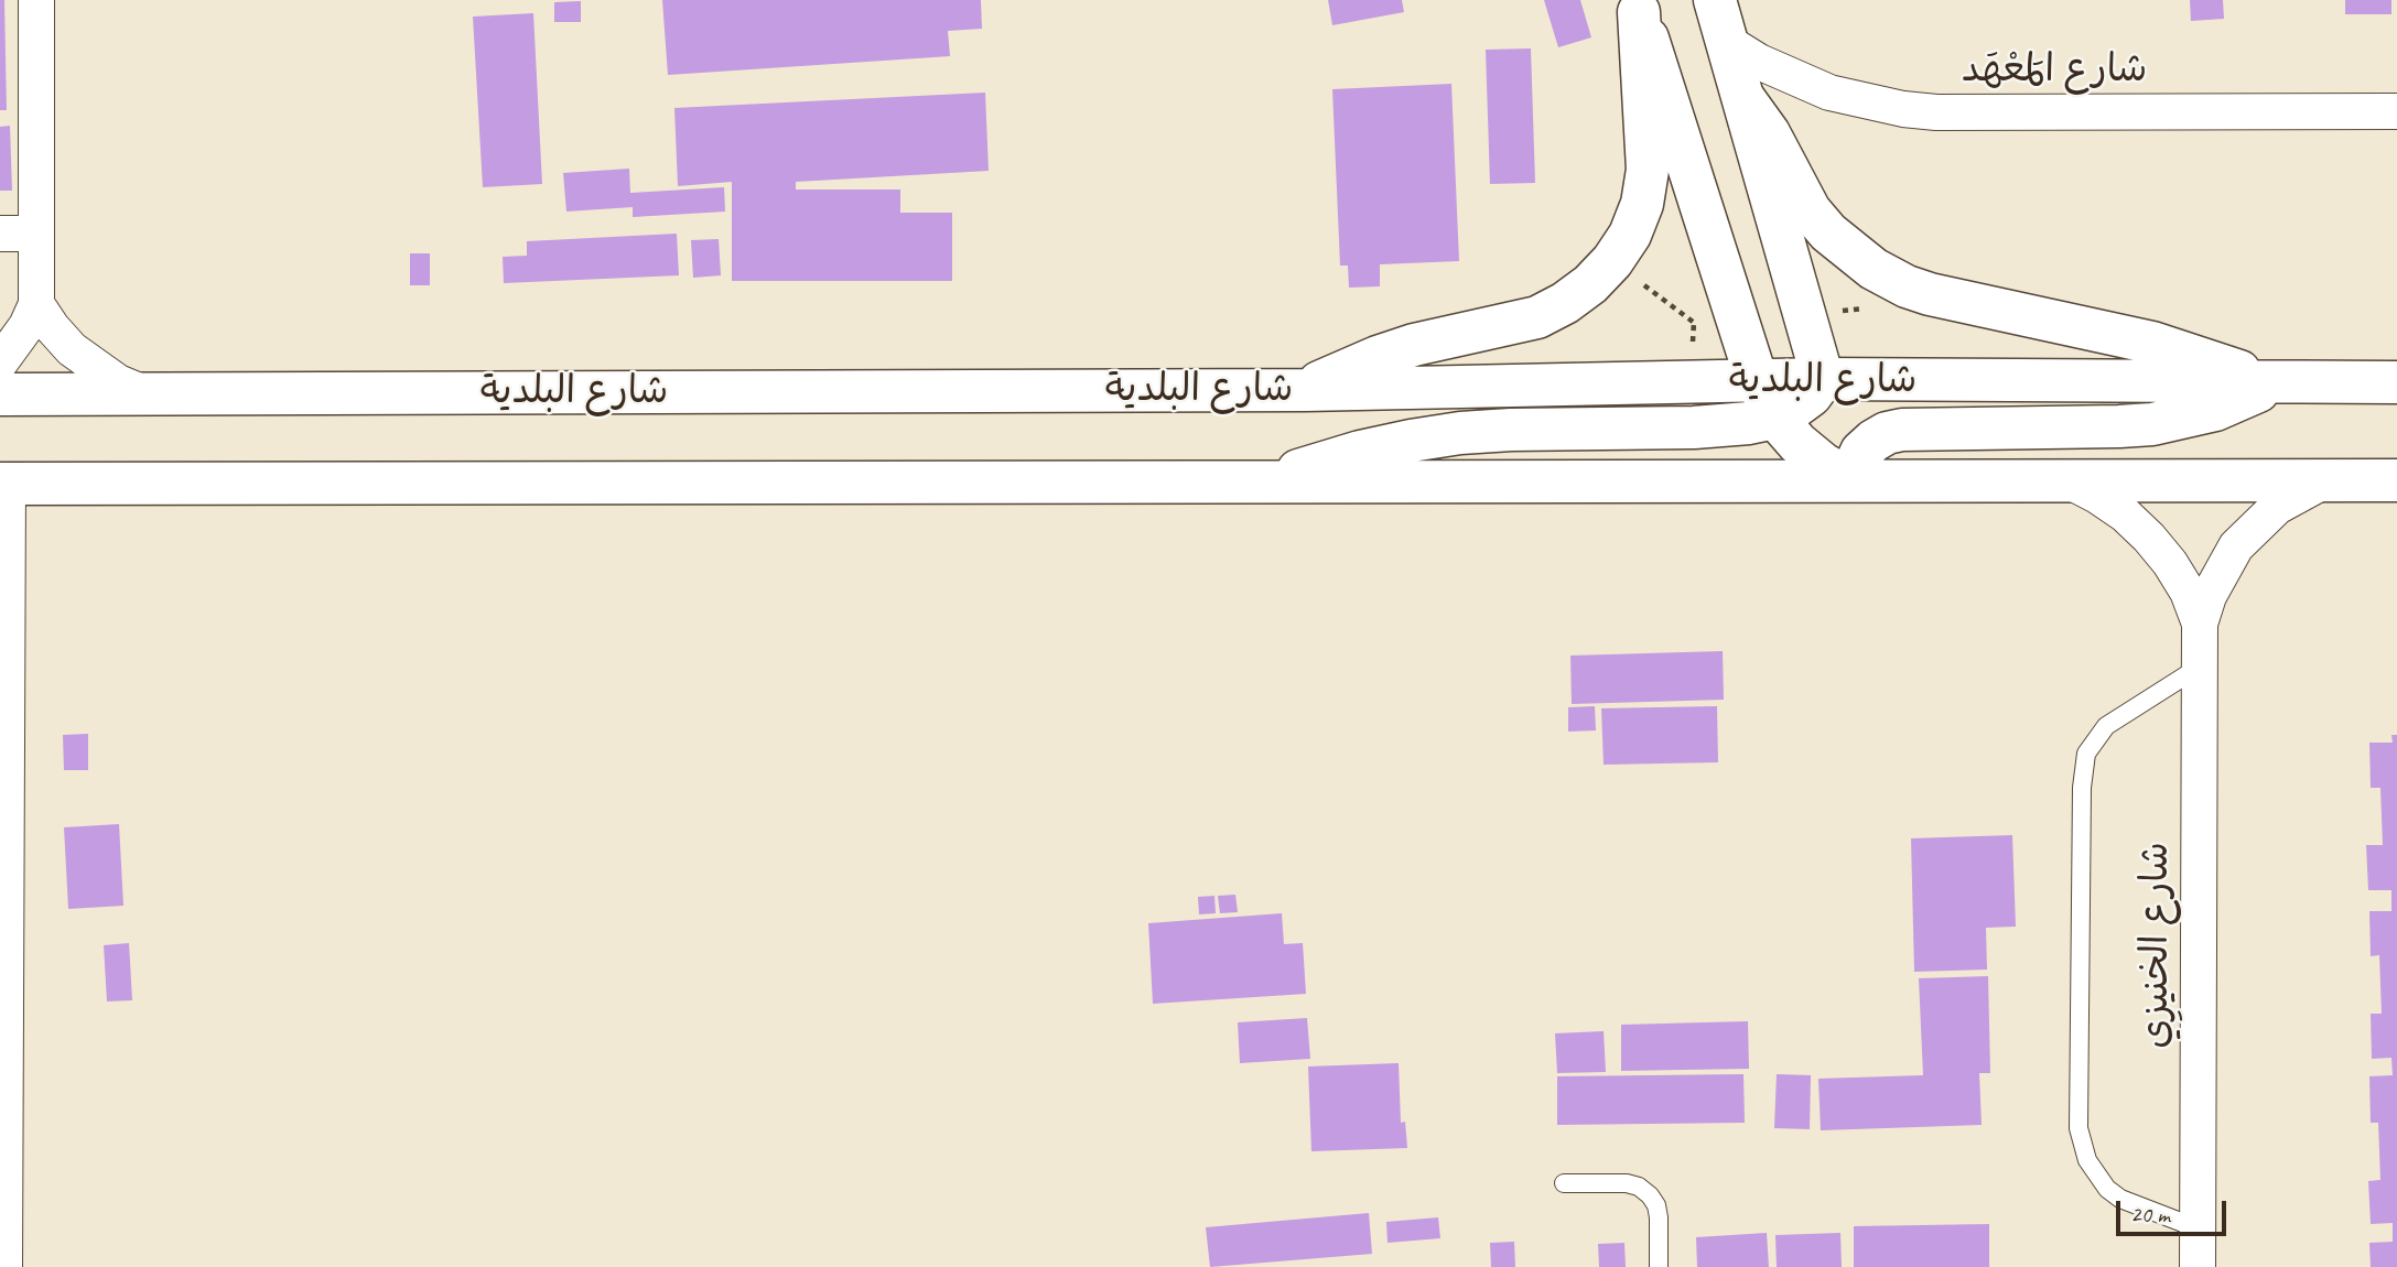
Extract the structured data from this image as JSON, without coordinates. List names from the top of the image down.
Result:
{
  "streets": {
    "main road": ["شارع البلدية"],
    "street": ["شارع المَعْهَد", "شارع الخنيزِي"]
  },
  "scale_bar": "20 m"
}
